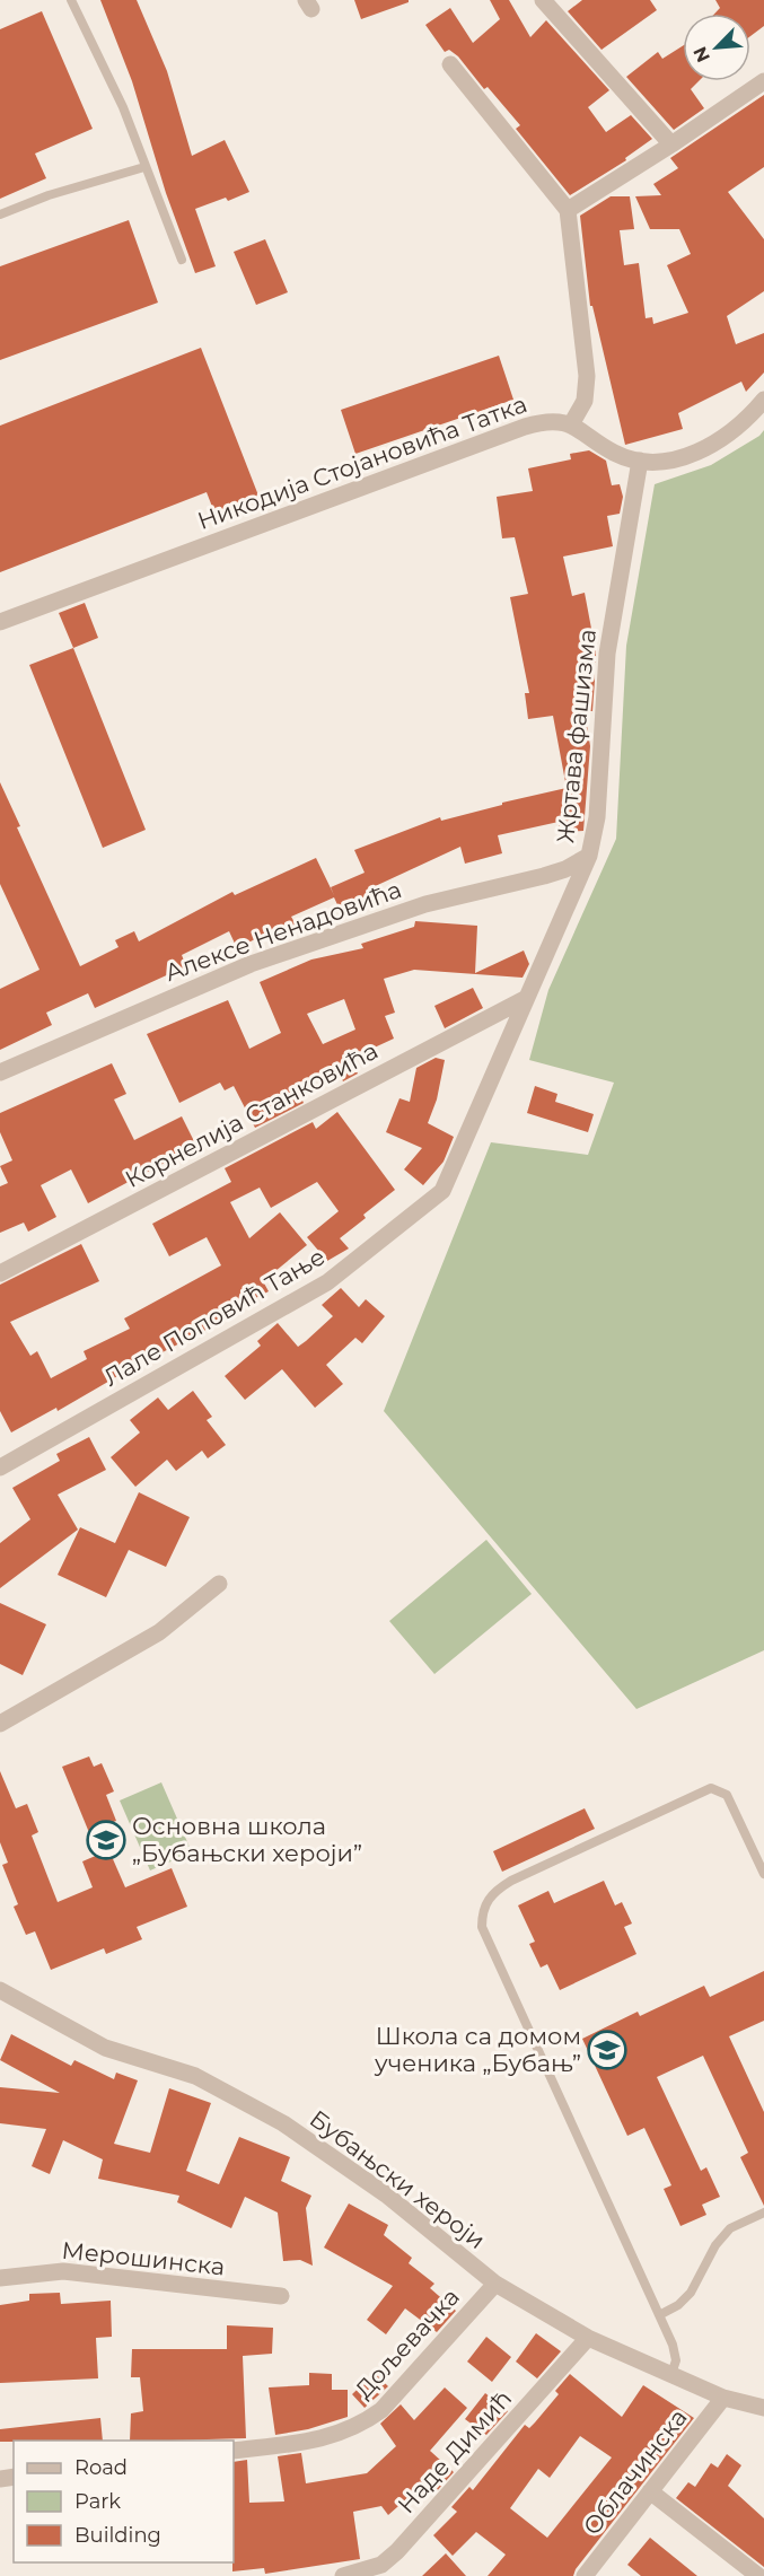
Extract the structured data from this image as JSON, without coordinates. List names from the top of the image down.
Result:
{
  "streets": {
    "street": [
      "Никодија Стојановића Татка",
      "Жртава фашизма",
      "Алексе Ненадовића",
      "Корнелија Станковића",
      "Лале Поповић Тање",
      "Бубањски хероји",
      "Мерошинска",
      "Дољевачка",
      "Наде Димић",
      "Облачинска"
    ]
  },
  "crossings": [
    ["Жртава фашизма", "Алексе Ненадовића"],
    ["Жртава фашизма", "Корнелија Станковића"],
    ["Жртава фашизма", "Лале Поповић Тање"],
    ["Бубањски хероји", "Дољевачка"],
    ["Бубањски хероји", "Наде Димић"],
    ["Бубањски хероји", "Облачинска"]
  ],
  "places": {
    "school or university": ["Основна школа „Бубањски хероји”", "Школа са домом ученика „Бубањ”"]
  },
  "legend": ["Road", "Park", "Building"],
  "north": "bottom left"
}
